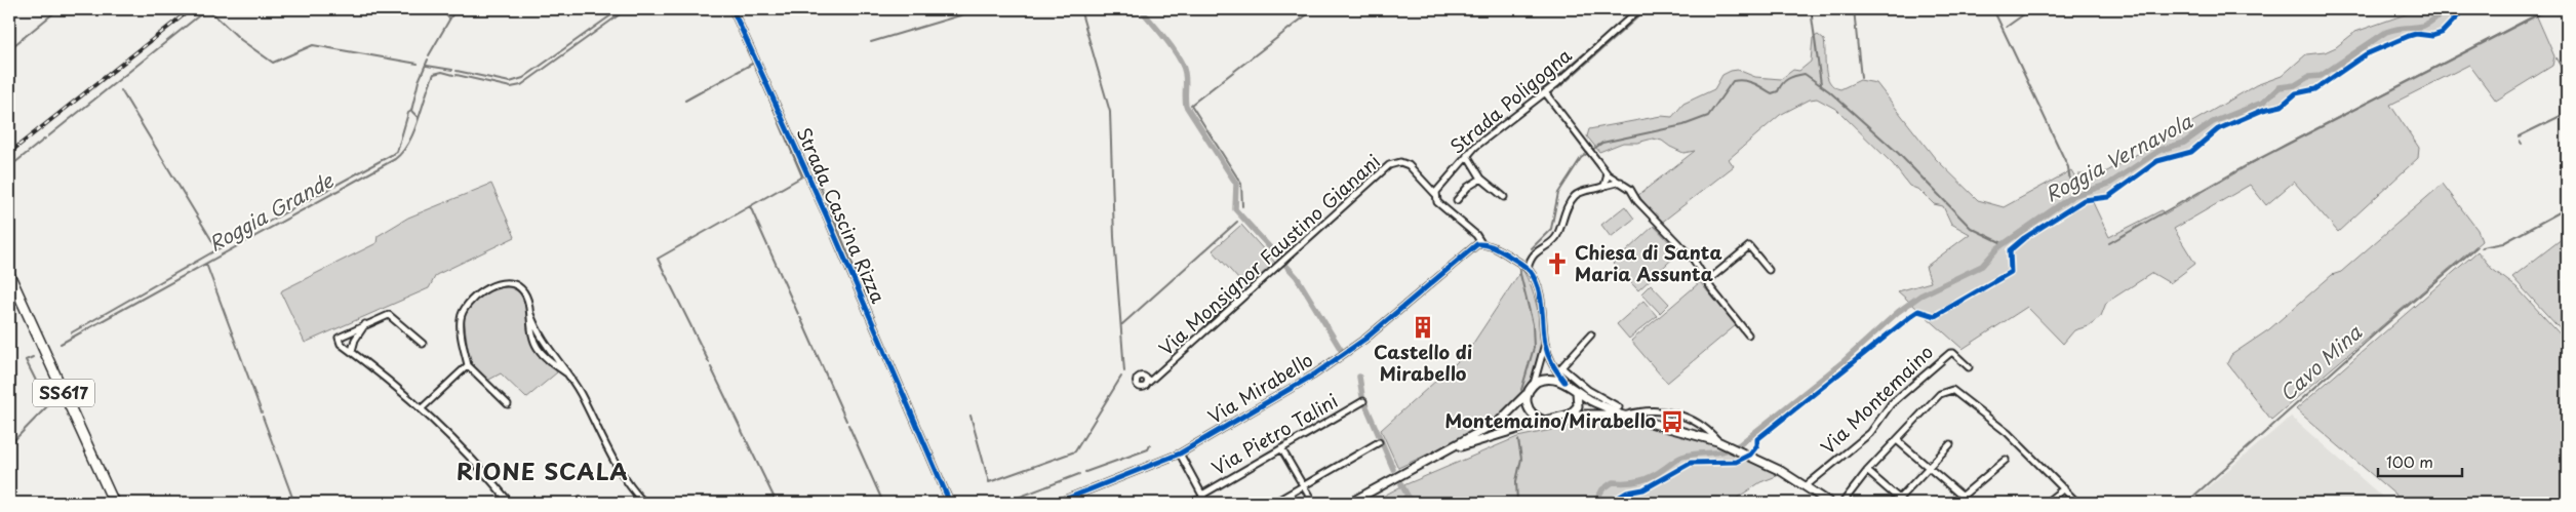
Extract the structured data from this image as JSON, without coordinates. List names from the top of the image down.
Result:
{
  "streets": {
    "highway": ["SS617"],
    "street": [
      "Strada Poligogna",
      "Strada Cascina Rizza",
      "Via Monsignor Faustino Gianani",
      "Via Mirabello",
      "Via Montemaino",
      "Via Pietro Talini"
    ]
  },
  "crossings": [
    ["Strada Poligogna", "Via Monsignor Faustino Gianani"]
  ],
  "districts": ["RIONE SCALA"],
  "water": ["Roggia Vernavola", "Roggia Grande", "Cavo Mina"],
  "places": {
    "church": ["Chiesa di Santa Maria Assunta"],
    "building": ["Castello di Mirabello"],
    "bus stop": ["Montemaino/Mirabello"]
  },
  "scale_bar": "100 m"
}
